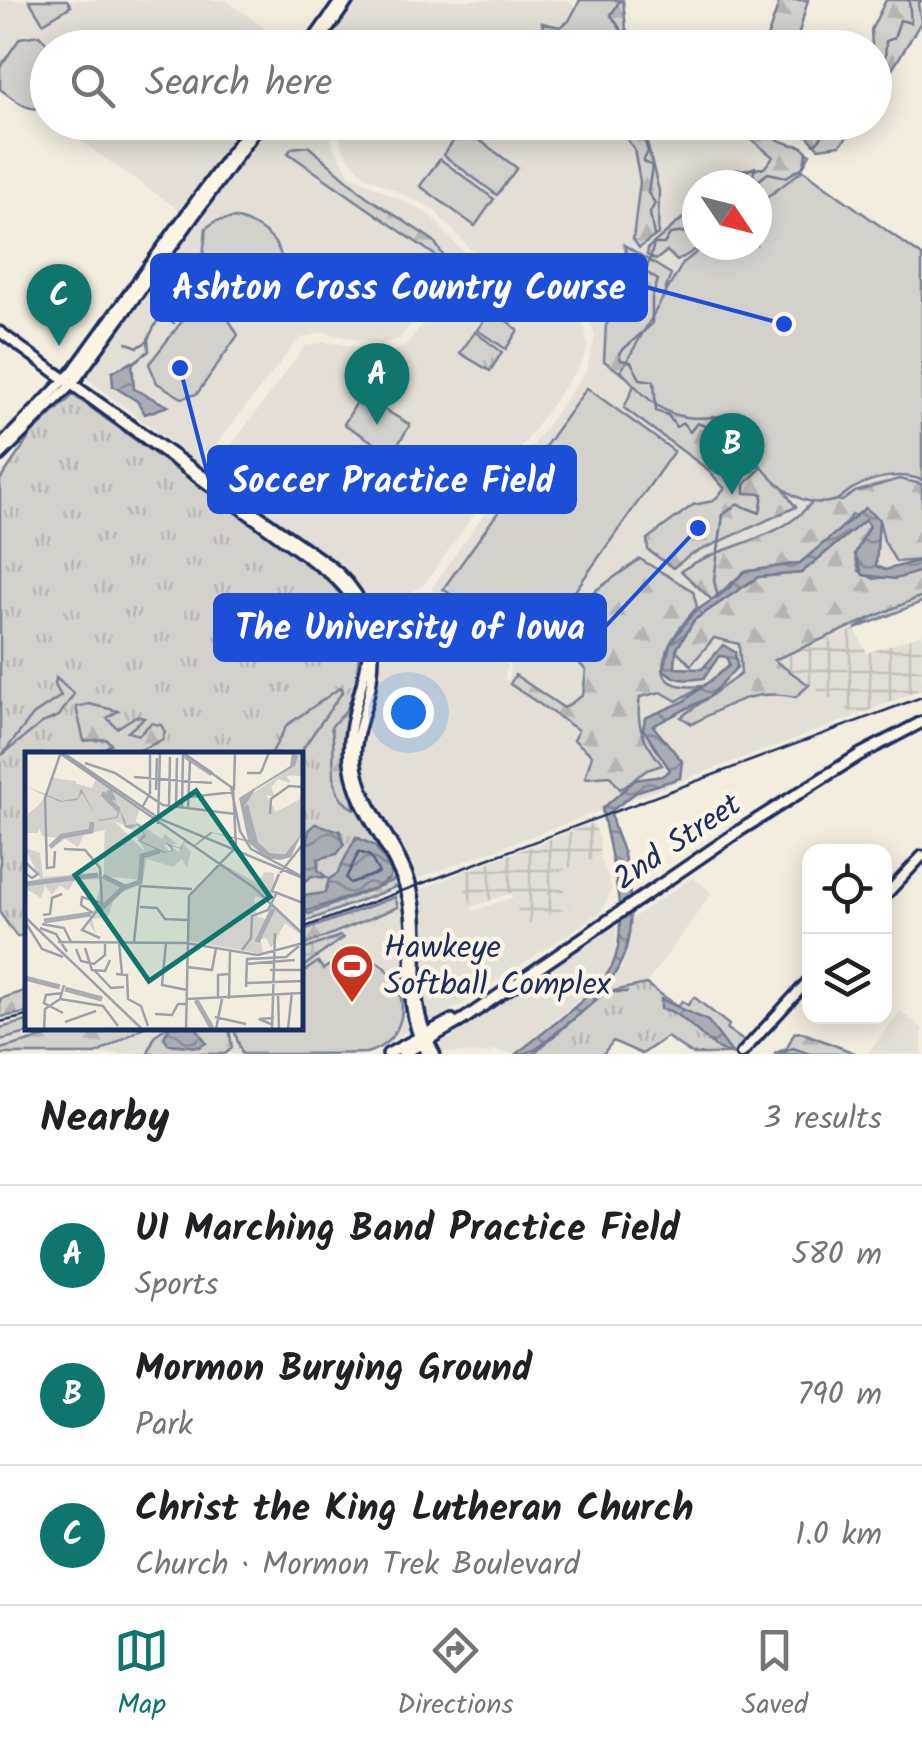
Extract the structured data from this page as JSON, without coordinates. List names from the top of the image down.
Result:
{
  "streets": {
    "main road": ["2nd Street"]
  },
  "places": {
    "other": ["Ashton Cross Country Course", "Soccer Practice Field", "The University of Iowa"],
    "sports": ["Hawkeye Softball Complex"]
  },
  "north": "bottom right",
  "page": {
    "search": "Search here",
    "pins": ["C", "A", "B"],
    "heading": ["Nearby", "3 results"],
    "list": [
      {
        "mark": "A",
        "name": "UI Marching Band Practice Field",
        "note": "Sports",
        "value": "580 m"
      },
      {
        "mark": "B",
        "name": "Mormon Burying Ground",
        "note": "Park",
        "value": "790 m"
      },
      {
        "mark": "C",
        "name": "Christ the King Lutheran Church",
        "note": "Church · Mormon Trek Boulevard",
        "value": "1.0 km"
      }
    ],
    "nav": ["Map", "Directions", "Saved"]
  }
}
